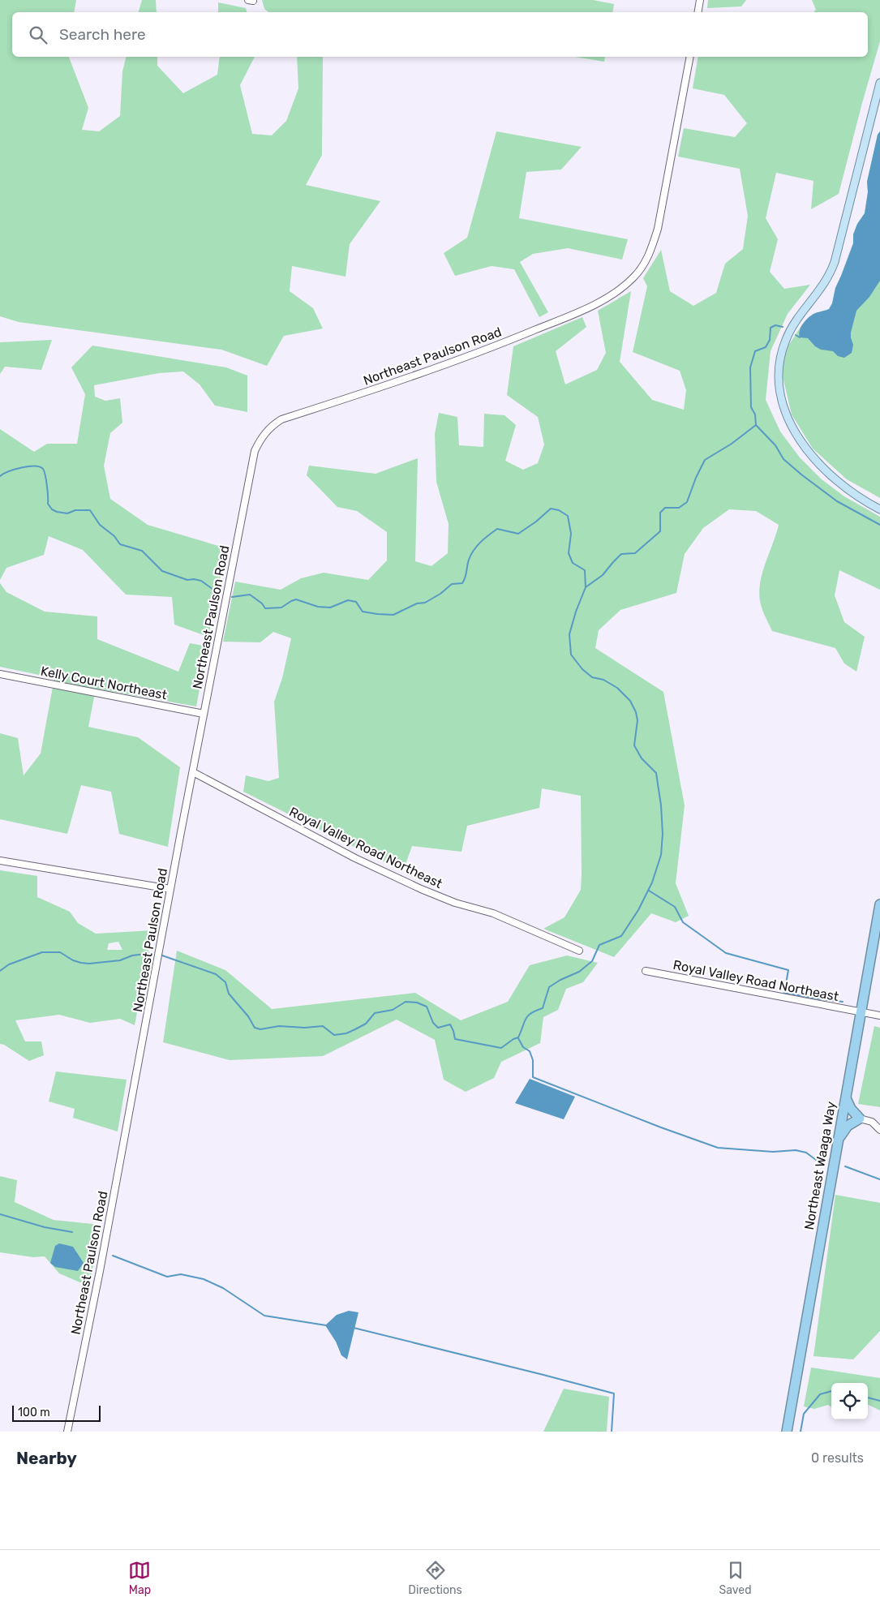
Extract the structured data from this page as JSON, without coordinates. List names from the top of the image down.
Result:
{
  "streets": {
    "highway": ["Northeast Waaga Way"],
    "street": ["Northeast Paulson Road", "Kelly Court Northeast", "Royal Valley Road Northeast"]
  },
  "crossings": [
    ["Northeast Paulson Road", "Kelly Court Northeast"],
    ["Northeast Paulson Road", "Royal Valley Road Northeast"],
    ["Royal Valley Road Northeast", "Northeast Waaga Way"]
  ],
  "scale_bar": "100 m",
  "page": {
    "search": "Search here",
    "scale": "100 m",
    "heading": ["Nearby", "0 results"],
    "nav": ["Map", "Directions", "Saved"]
  }
}
